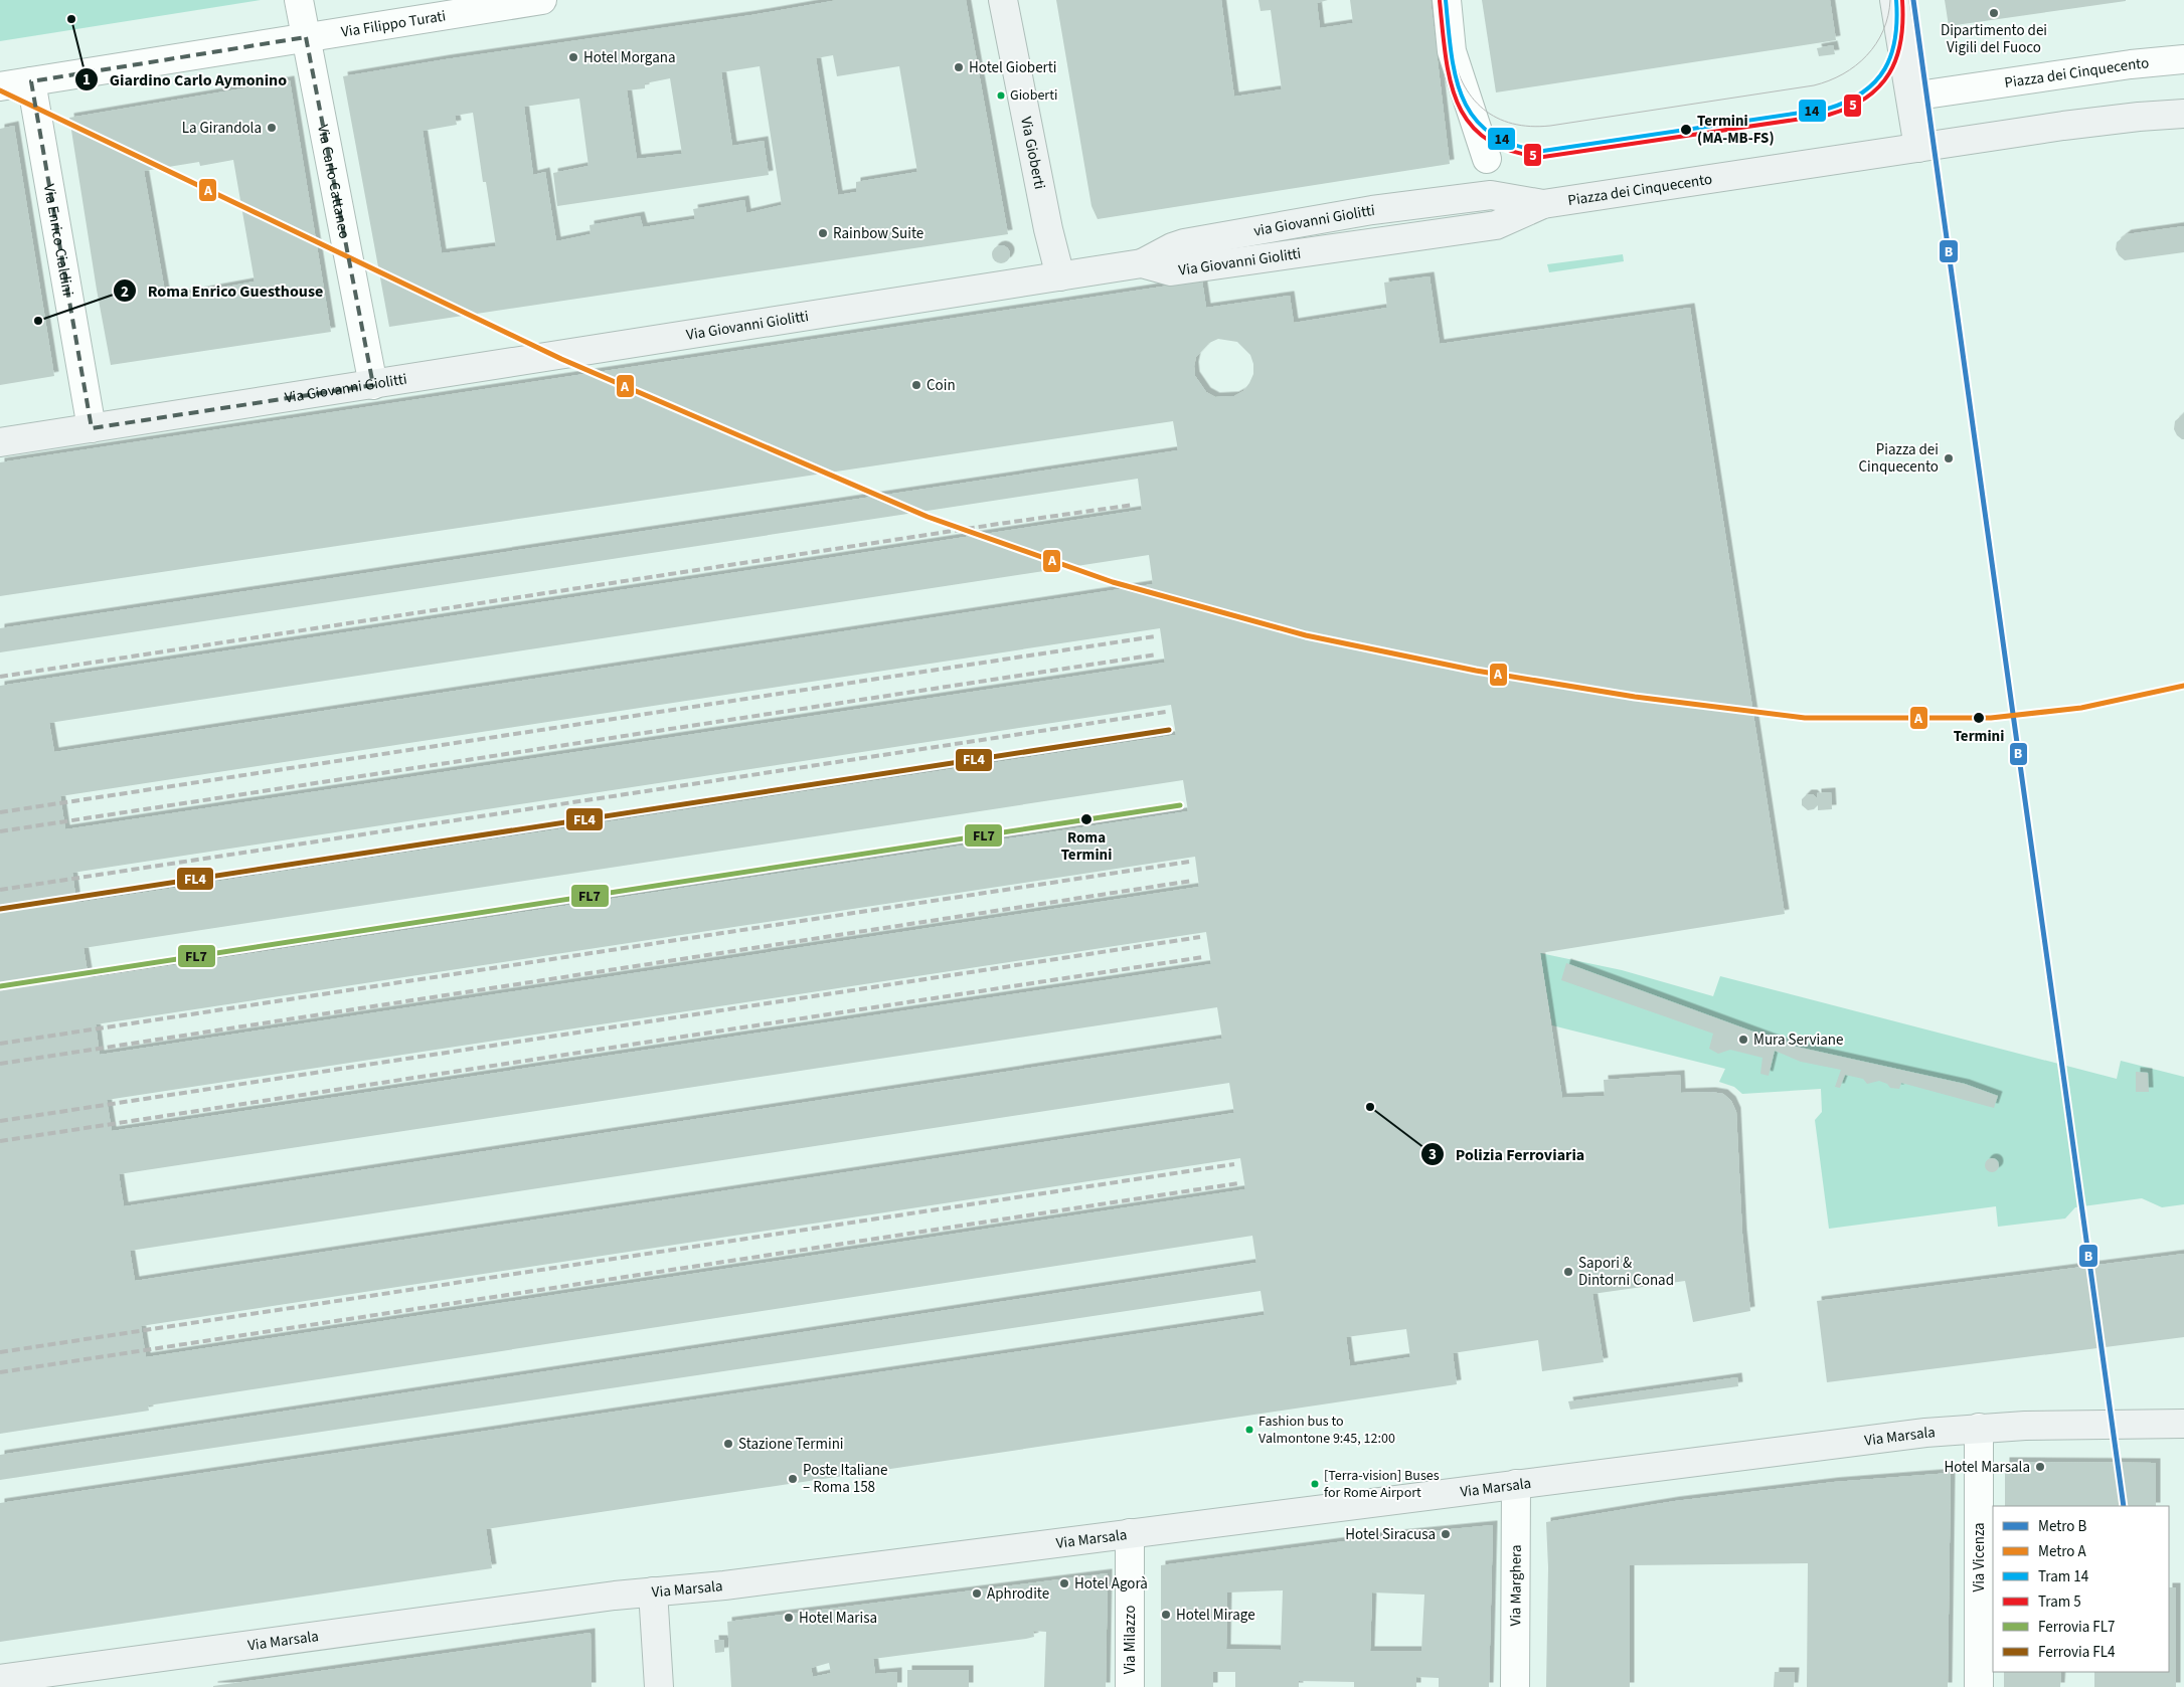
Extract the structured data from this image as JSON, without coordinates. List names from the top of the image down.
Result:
{
  "streets": {
    "main road": [
      "Piazza dei Cinquecento",
      "Via Gioberti",
      "via Giovanni Giolitti",
      "Via Giovanni Giolitti",
      "Via Marsala"
    ],
    "street": [
      "Via Filippo Turati",
      "Via Carlo Cattaneo",
      "Via Enrico Cialdini",
      "Via Vicenza",
      "Via Marghera",
      "Via Milazzo"
    ]
  },
  "crossings": [
    ["Via Filippo Turati", "Via Carlo Cattaneo"],
    ["Via Filippo Turati", "Via Enrico Cialdini"],
    ["Piazza dei Cinquecento", "via Giovanni Giolitti"],
    ["Piazza dei Cinquecento", "Via Giovanni Giolitti"],
    ["Via Gioberti", "Via Giovanni Giolitti"],
    ["Via Carlo Cattaneo", "Via Giovanni Giolitti"],
    ["via Giovanni Giolitti", "Via Giovanni Giolitti"],
    ["Via Enrico Cialdini", "Via Giovanni Giolitti"],
    ["Via Marsala", "Via Vicenza"],
    ["Via Marsala", "Via Marghera"],
    ["Via Marsala", "Via Milazzo"]
  ],
  "places": [
    "Dipartimento dei Vigili del Fuoco",
    "Giardino Carlo Aymonino",
    "Hotel Morgana",
    "Hotel Gioberti",
    "Gioberti",
    "La Girandola",
    "Termini (MA-MB-FS)",
    "Rainbow Suite",
    "Roma Enrico Guesthouse",
    "Coin",
    "Piazza dei Cinquecento",
    "Termini",
    "Roma Termini",
    "Mura Serviane",
    "Polizia Ferroviaria",
    "Sapori & Dintorni Conad",
    "Fashion bus to Valmontone 9:45, 12:00",
    "Stazione Termini",
    "Hotel Marsala",
    "Poste Italiane – Roma 158",
    "[Terra-vision] Buses for Rome Airport",
    "Hotel Siracusa",
    "Hotel Agorà",
    "Aphrodite",
    "Hotel Mirage",
    "Hotel Marisa"
  ],
  "lines": [
    "metro line B",
    "tram line 14",
    "tram line 5",
    "metro line A",
    "rail line FL4",
    "rail line FL7"
  ],
  "legend": [
    "Metro B",
    "Metro A",
    "Tram 14",
    "Tram 5",
    "Ferrovia FL7",
    "Ferrovia FL4"
  ]
}
